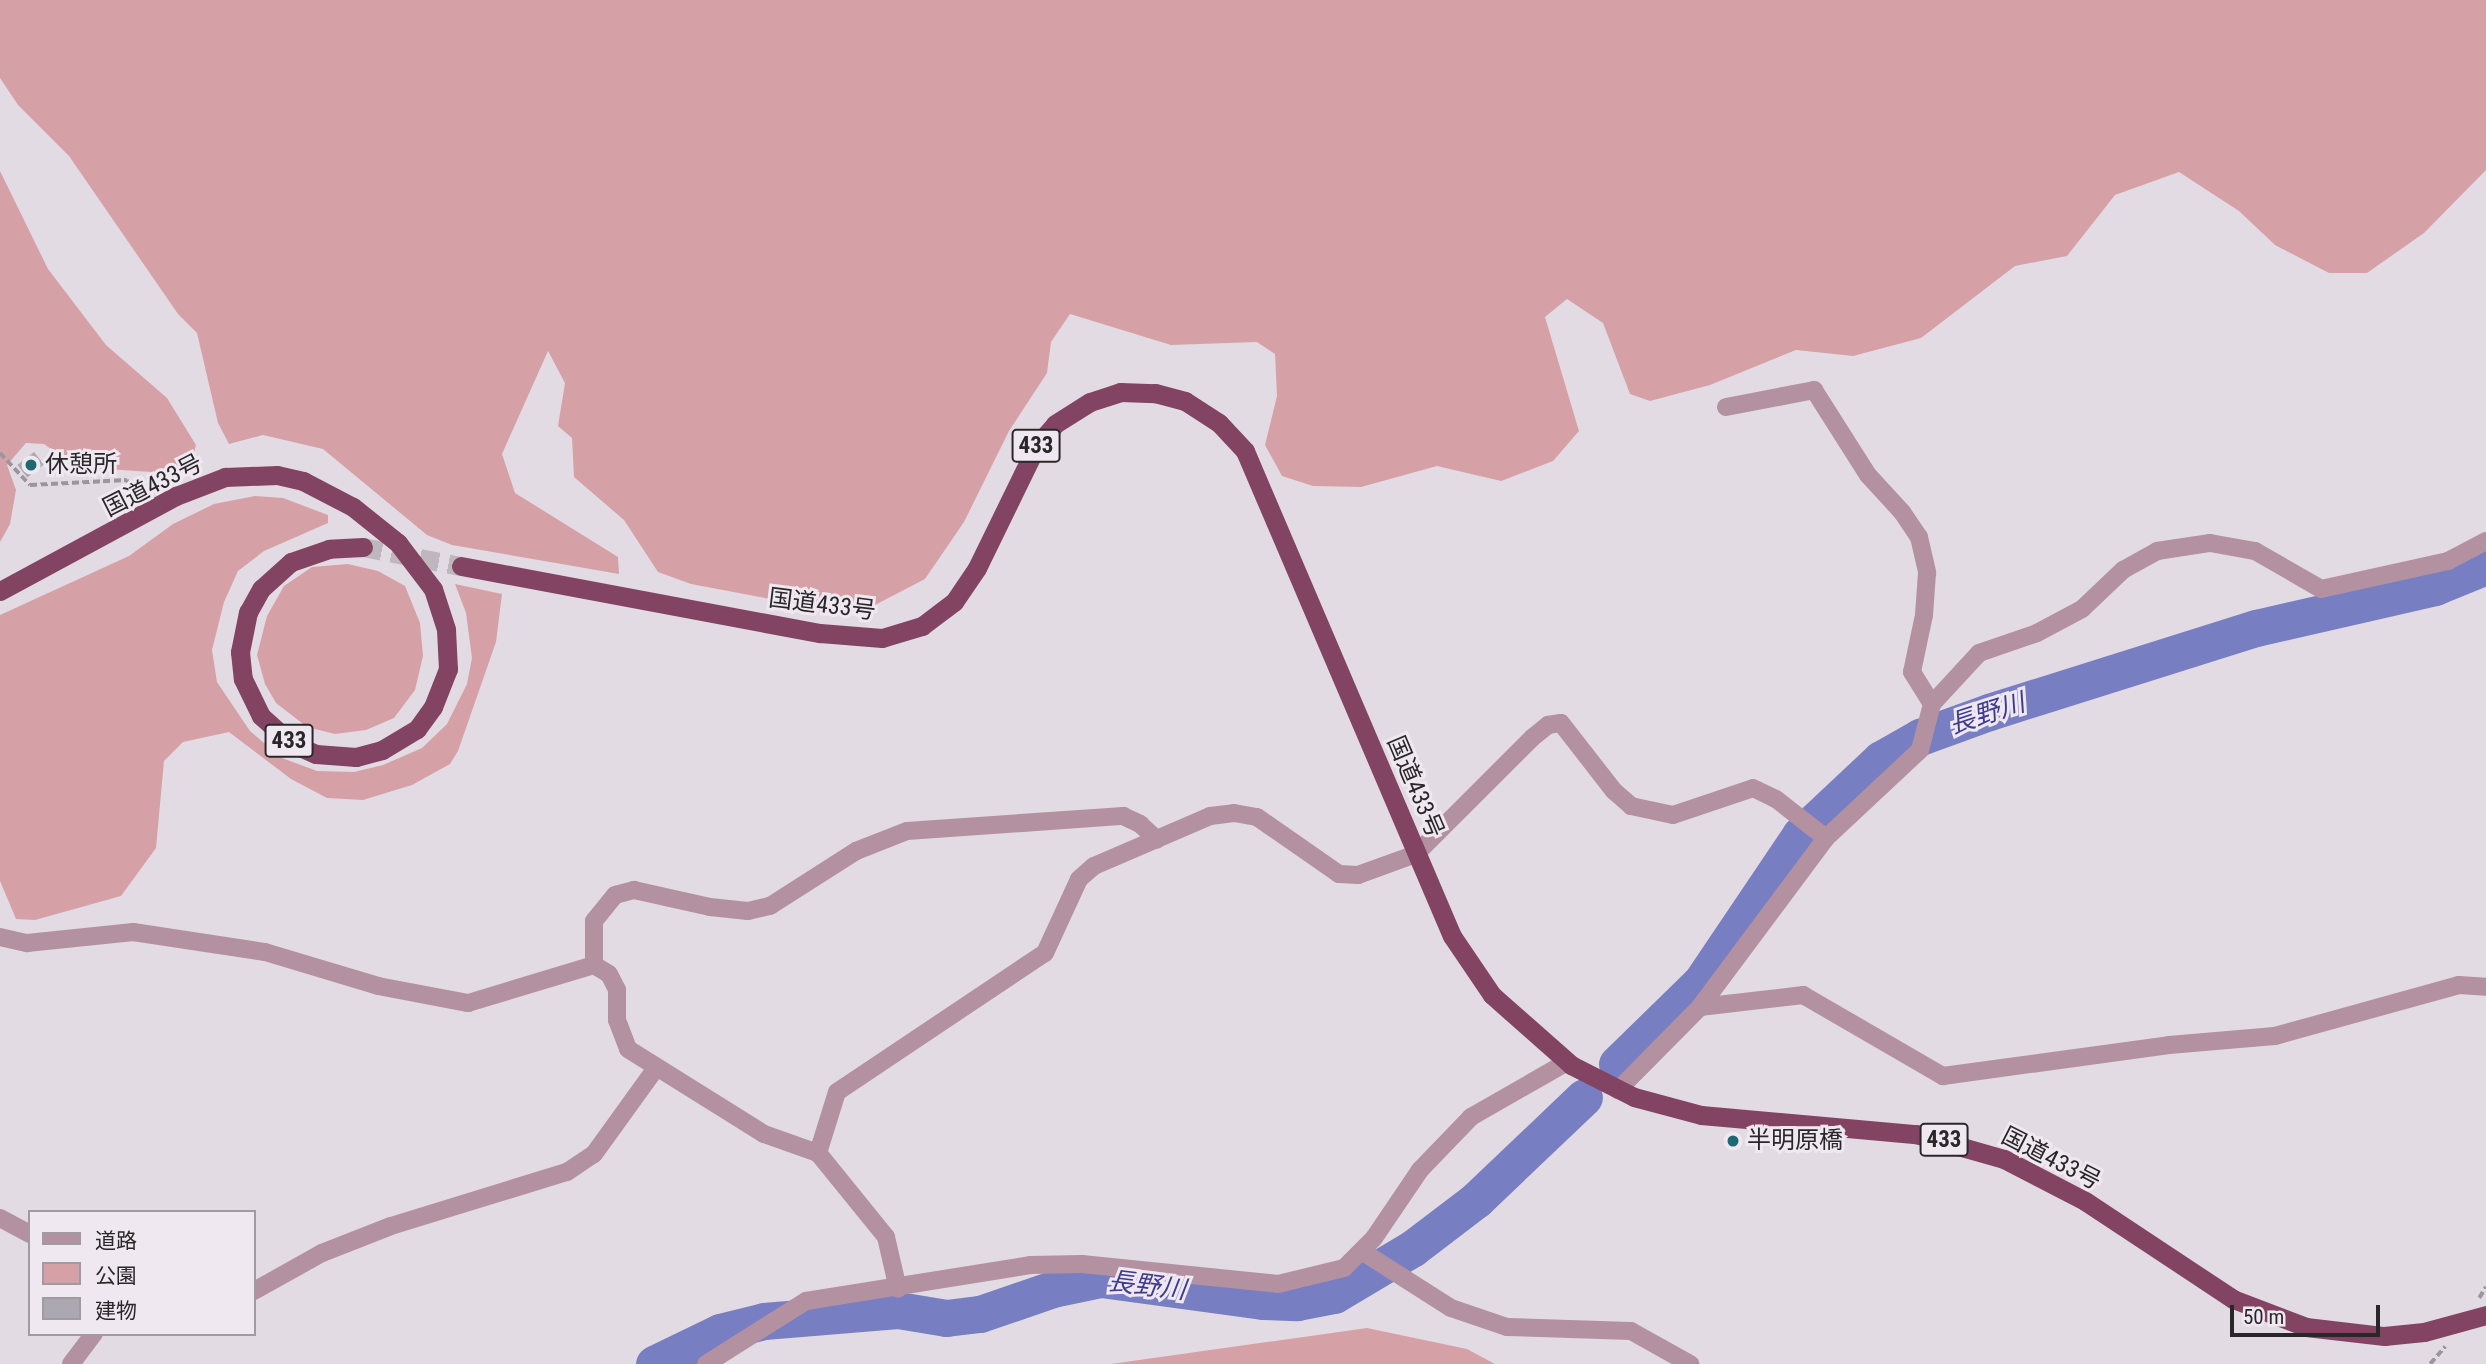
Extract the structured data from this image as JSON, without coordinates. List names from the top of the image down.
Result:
{
  "streets": {
    "highway": ["433", "国道433号"]
  },
  "water": ["長野川"],
  "places": ["休憩所", "半明原橋"],
  "legend": ["道路", "公園", "建物"],
  "scale_bar": "50 m"
}
